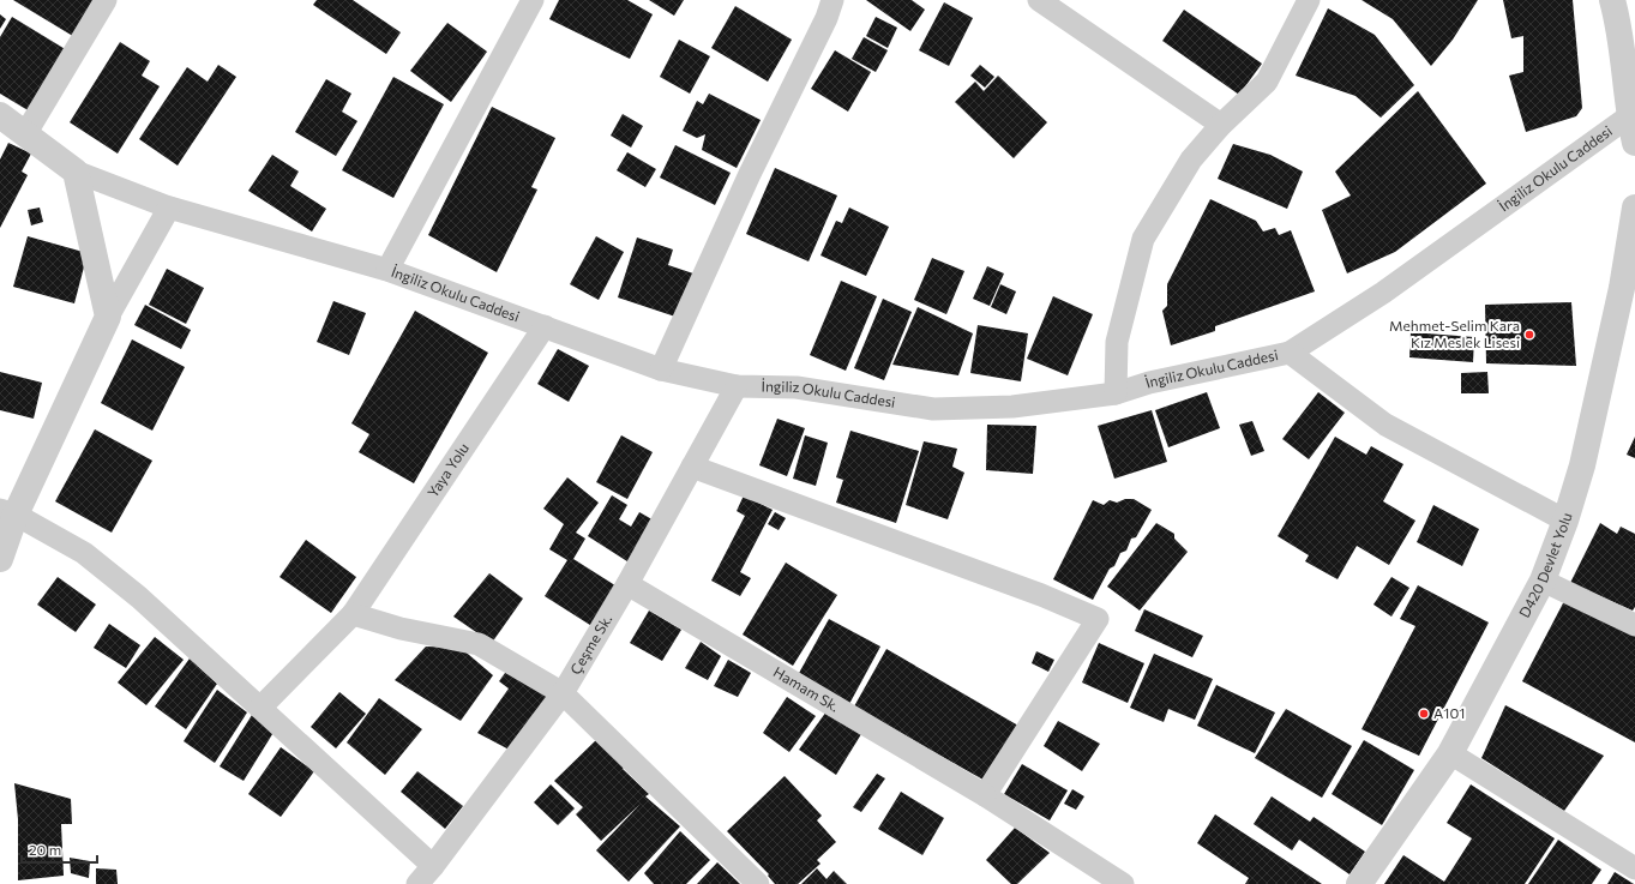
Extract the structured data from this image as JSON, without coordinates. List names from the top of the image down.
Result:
{
  "streets": {
    "street": [
      "İngiliz Okulu Caddesi",
      "Yaya Yolu",
      "D420 Devlet Yolu",
      "Çeşme Sk.",
      "Hamam Sk."
    ]
  },
  "crossings": [
    ["İngiliz Okulu Caddesi", "Yaya Yolu"],
    ["İngiliz Okulu Caddesi", "Çeşme Sk."],
    ["Çeşme Sk.", "Hamam Sk."]
  ],
  "places": ["Mehmet-Selim Kara Kız Meslek Lisesi", "A101"],
  "scale_bar": "20 m"
}
